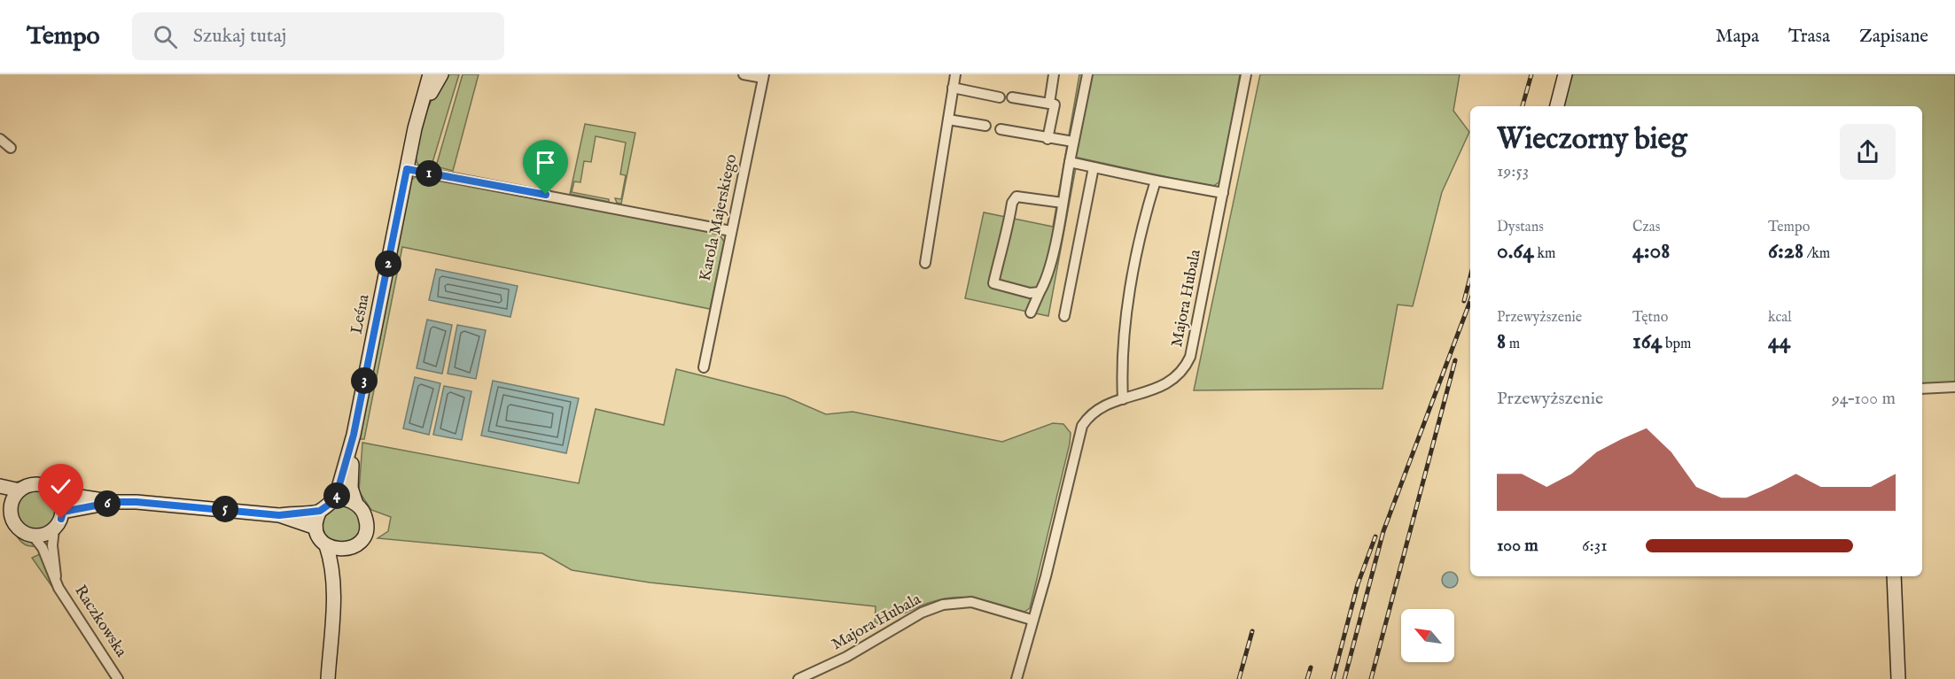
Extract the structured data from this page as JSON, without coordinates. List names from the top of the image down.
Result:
{
  "streets": {
    "main road": ["Leśna"],
    "street": ["Karola Majerskiego", "Majora Hubala", "Raczkowska"]
  },
  "north": "top left",
  "page": {
    "header": "Tempo",
    "search": "Szukaj tutaj",
    "nav": ["Mapa", "Trasa", "Zapisane"],
    "heading": ["Wieczorny bieg", "19:53"],
    "pins": [
      "1",
      "2",
      "3",
      "4",
      "6",
      "5"
    ],
    "stats": [
      ["Dystans", "0.64 km"],
      ["Czas", "4:08"],
      ["Tempo", "6:28 /km"],
      ["Przewyższenie", "8 m"],
      ["Tętno", "164 bpm"],
      ["kcal", "44"]
    ],
    "chart": ["Przewyższenie", "94–100 m"],
    "list": [
      {
        "name": "100 m",
        "note": "6:31"
      }
    ]
  }
}
